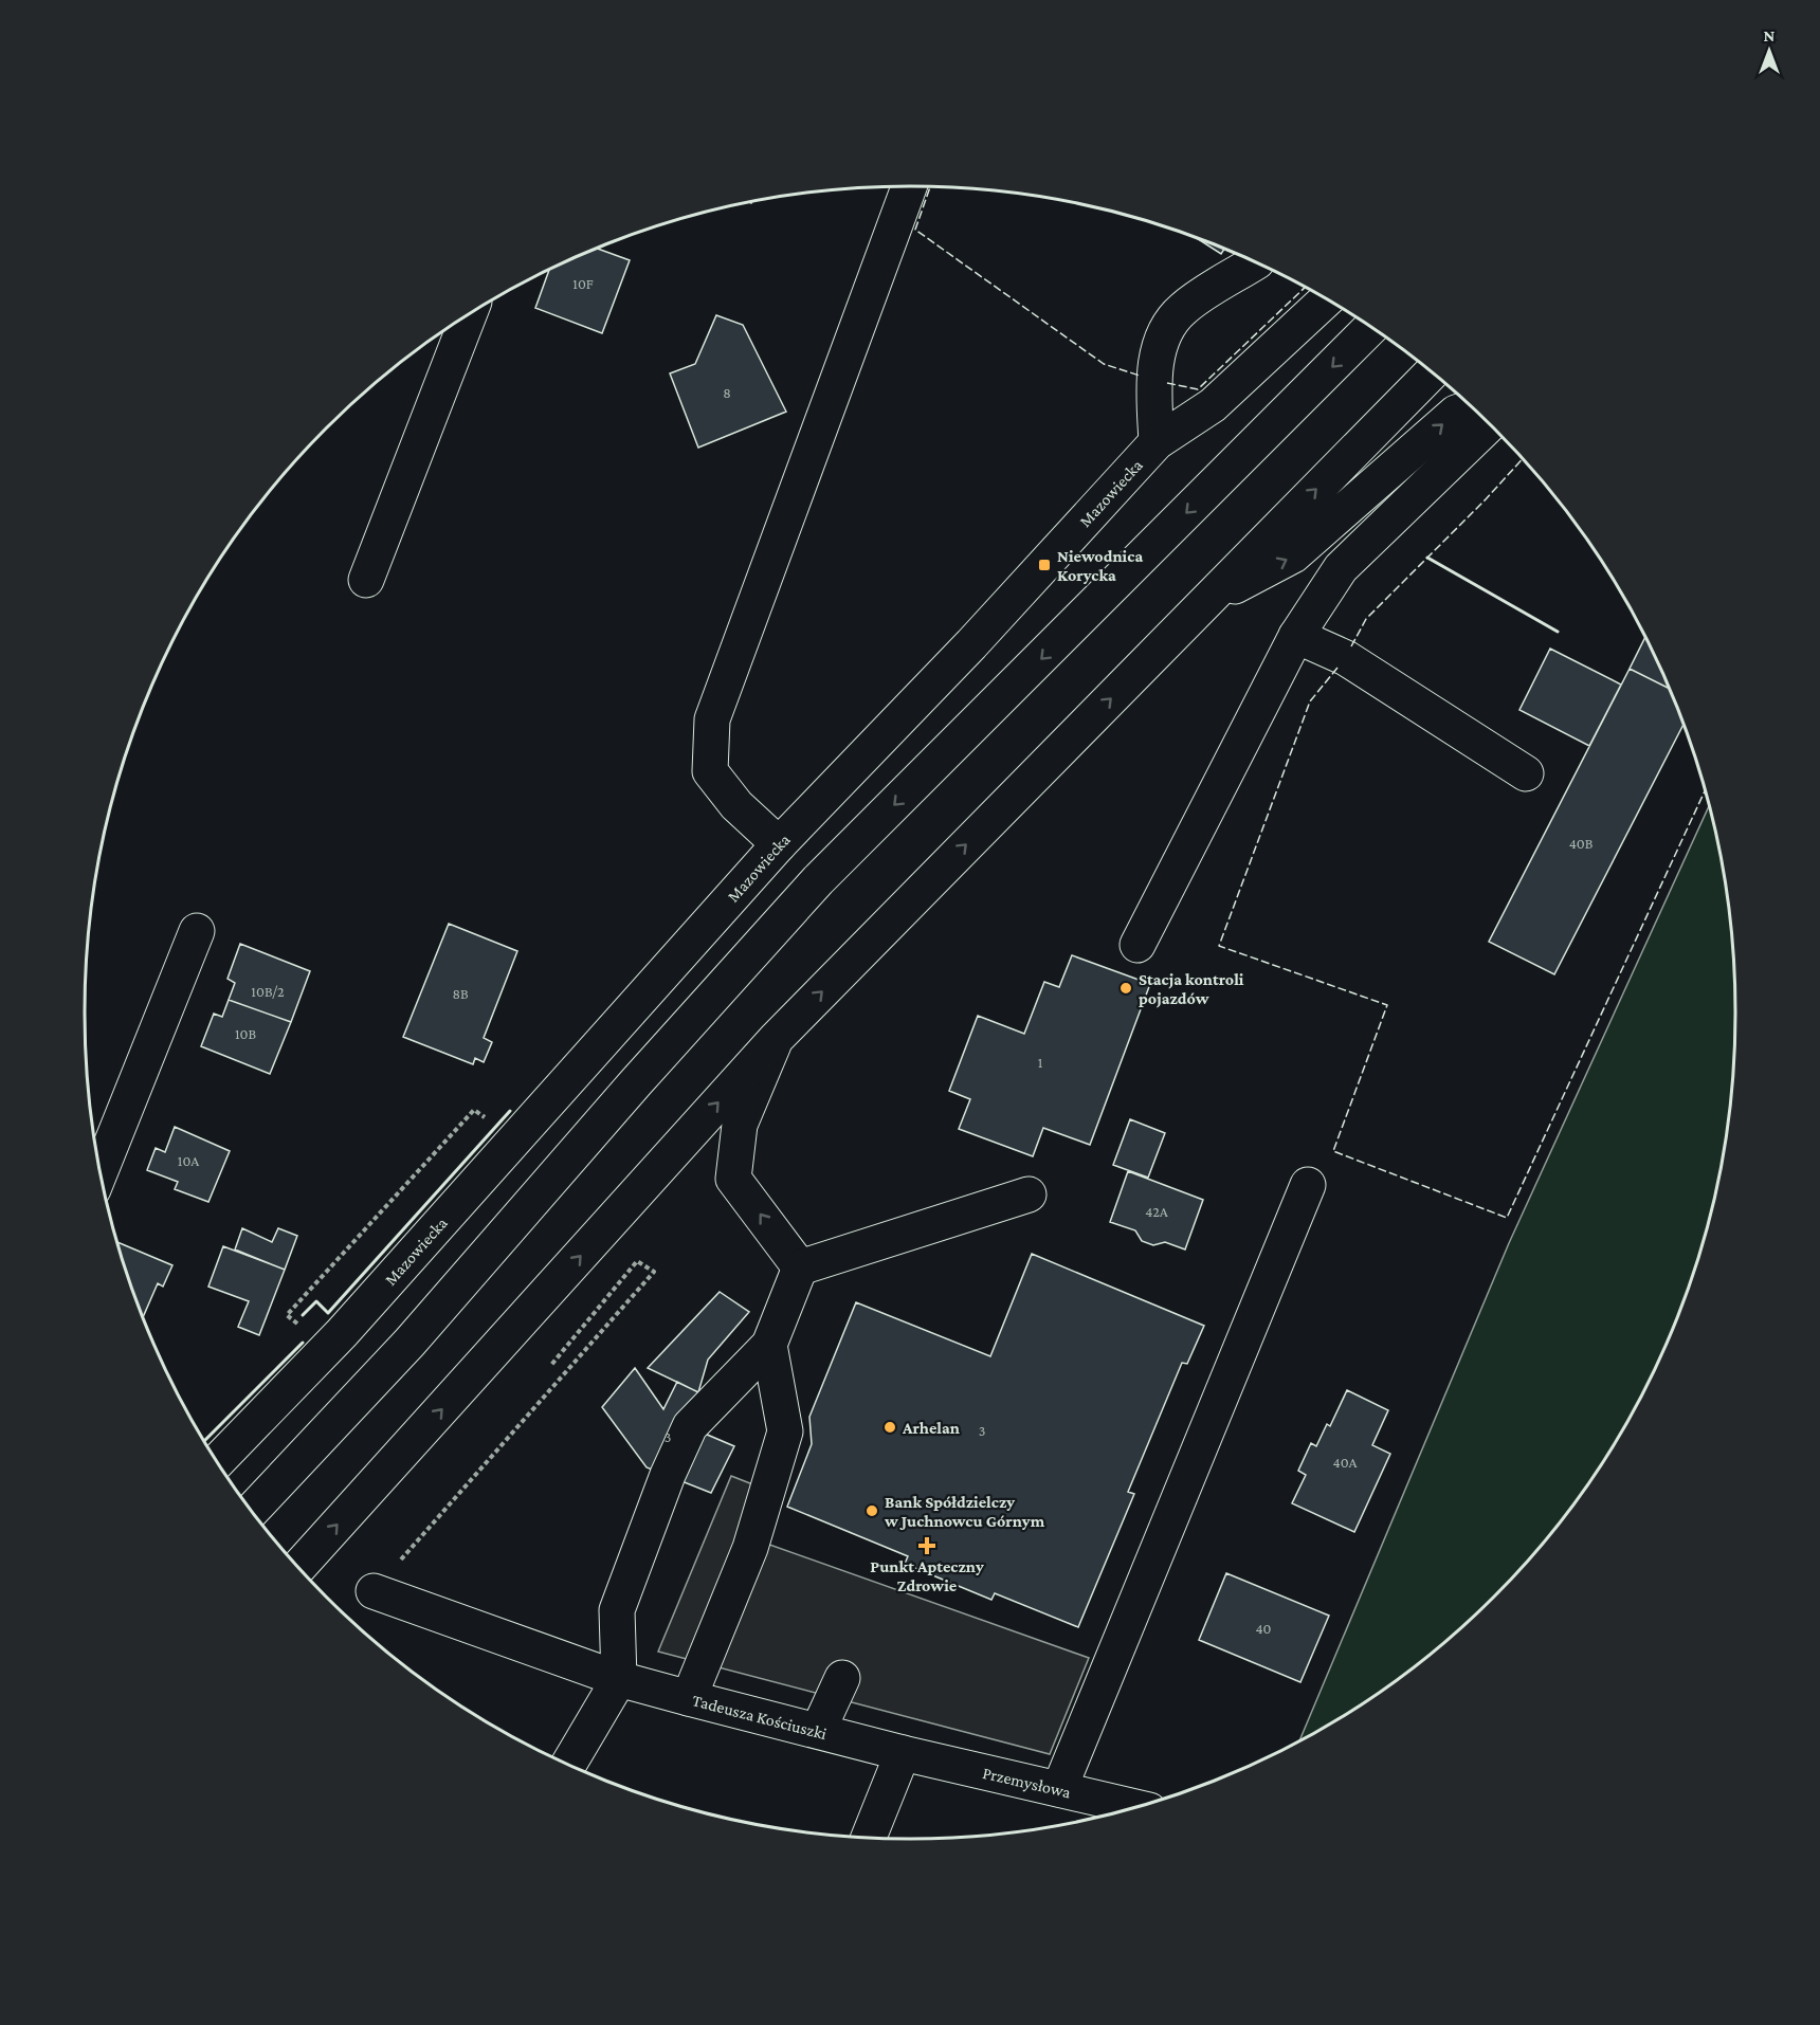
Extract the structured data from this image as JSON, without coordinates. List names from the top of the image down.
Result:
{
  "streets": {
    "main road": ["Mazowiecka", "Tadeusza Kościuszki", "Przemysłowa"]
  },
  "crossings": [
    ["Tadeusza Kościuszki", "Przemysłowa"]
  ],
  "places": {
    "transit": ["Niewodnica Korycka"],
    "other": ["Stacja kontroli pojazdów", "Arhelan", "Bank Spółdzielczy w Juchnowcu Górnym"],
    "health": ["Punkt Apteczny Zdrowie"]
  },
  "house_numbers": [
    "10F",
    "8",
    "40B",
    "10B/2",
    "8B",
    "10B",
    "1",
    "10A",
    "42A",
    "3",
    "3",
    "40A",
    "40"
  ],
  "north": "top"
}
